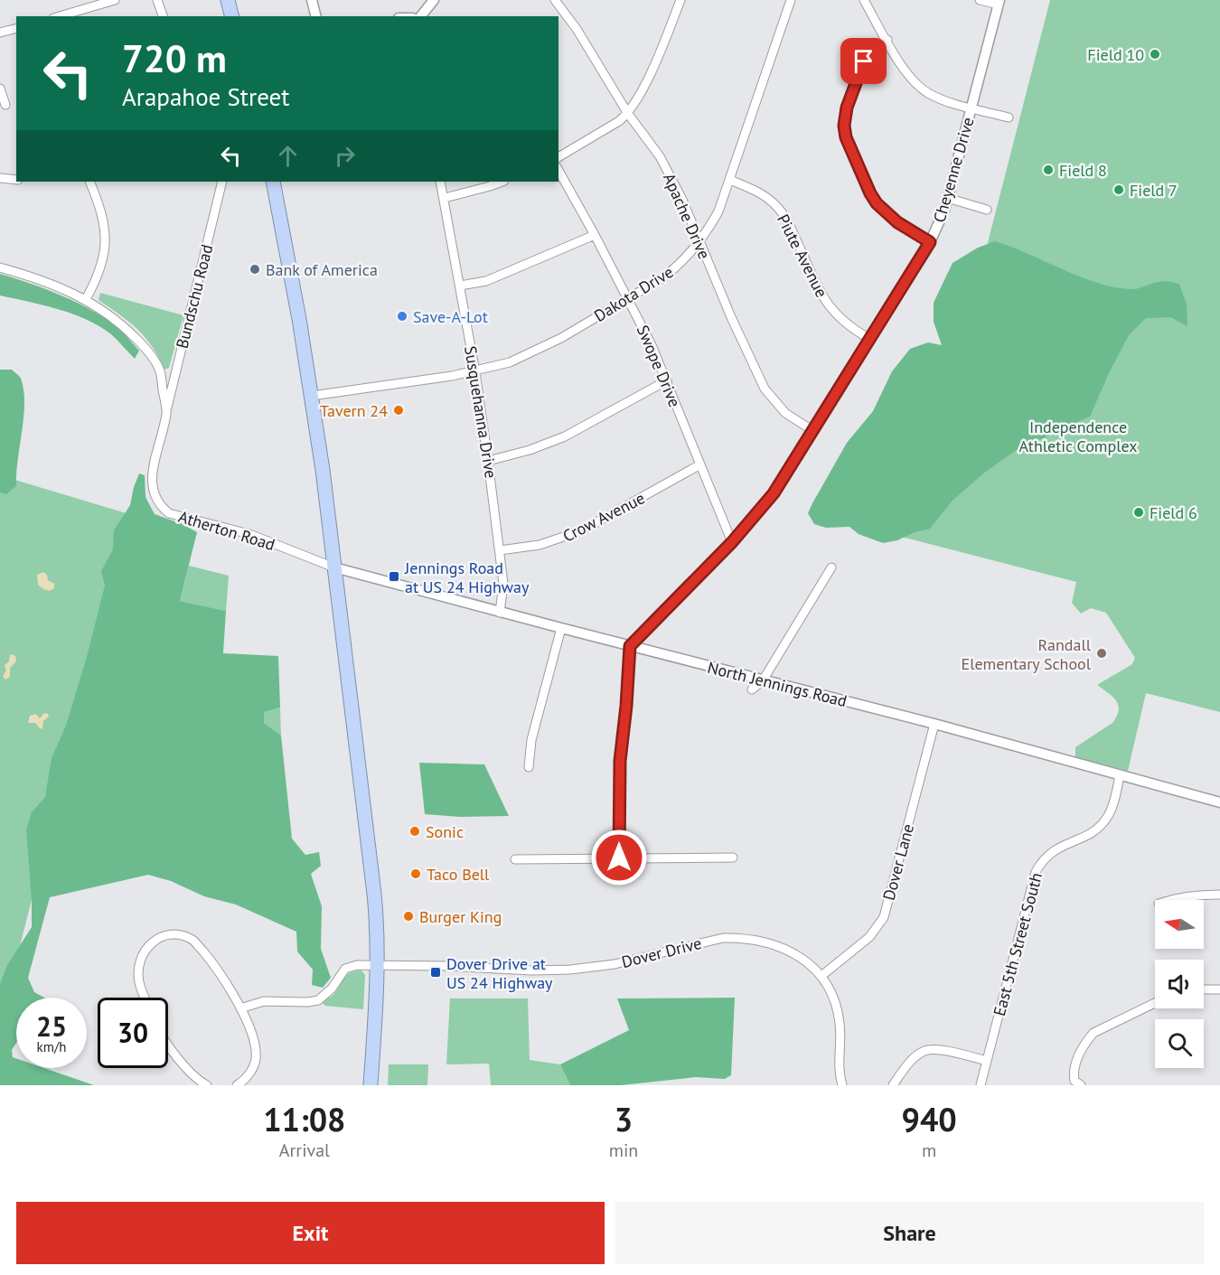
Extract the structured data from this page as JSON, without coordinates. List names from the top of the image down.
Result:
{
  "streets": {
    "street": [
      "Cheyenne Drive",
      "Apache Drive",
      "Piute Avenue",
      "Dakota Drive",
      "Bundschu Road",
      "Swope Drive",
      "Susquehanna Drive",
      "Crow Avenue",
      "Atherton Road",
      "North Jennings Road",
      "Dover Lane",
      "East 5th Street South",
      "Dover Drive"
    ]
  },
  "crossings": [
    ["Cheyenne Drive", "Apache Drive"],
    ["Cheyenne Drive", "Piute Avenue"],
    ["Cheyenne Drive", "Swope Drive"],
    ["Cheyenne Drive", "North Jennings Road"],
    ["Apache Drive", "Dakota Drive"],
    ["Piute Avenue", "Dakota Drive"],
    ["Dakota Drive", "Swope Drive"],
    ["Dakota Drive", "Susquehanna Drive"],
    ["Bundschu Road", "Atherton Road"],
    ["Swope Drive", "Crow Avenue"],
    ["Susquehanna Drive", "Crow Avenue"],
    ["Susquehanna Drive", "North Jennings Road"],
    ["Atherton Road", "North Jennings Road"],
    ["North Jennings Road", "Dover Lane"],
    ["North Jennings Road", "East 5th Street South"],
    ["Dover Lane", "Dover Drive"]
  ],
  "parks": ["Independence Athletic Complex"],
  "places": {
    "other": [
      "Field 10",
      "Field 8",
      "Field 7",
      "Bank of America",
      "Save-A-Lot",
      "Tavern 24",
      "Field 6",
      "Randall Elementary School",
      "Sonic",
      "Taco Bell",
      "Burger King"
    ],
    "transit": ["Jennings Road at US 24 Highway", "Dover Drive at US 24 Highway"]
  },
  "north": "left",
  "page": {
    "turn": ["720 m", "Arapahoe Street"],
    "speed": "25 km/h",
    "limit": "30",
    "eta": [
      "11:08",
      "Arrival",
      "3",
      "min",
      "940",
      "m"
    ],
    "buttons": ["Exit", "Share"]
  }
}
